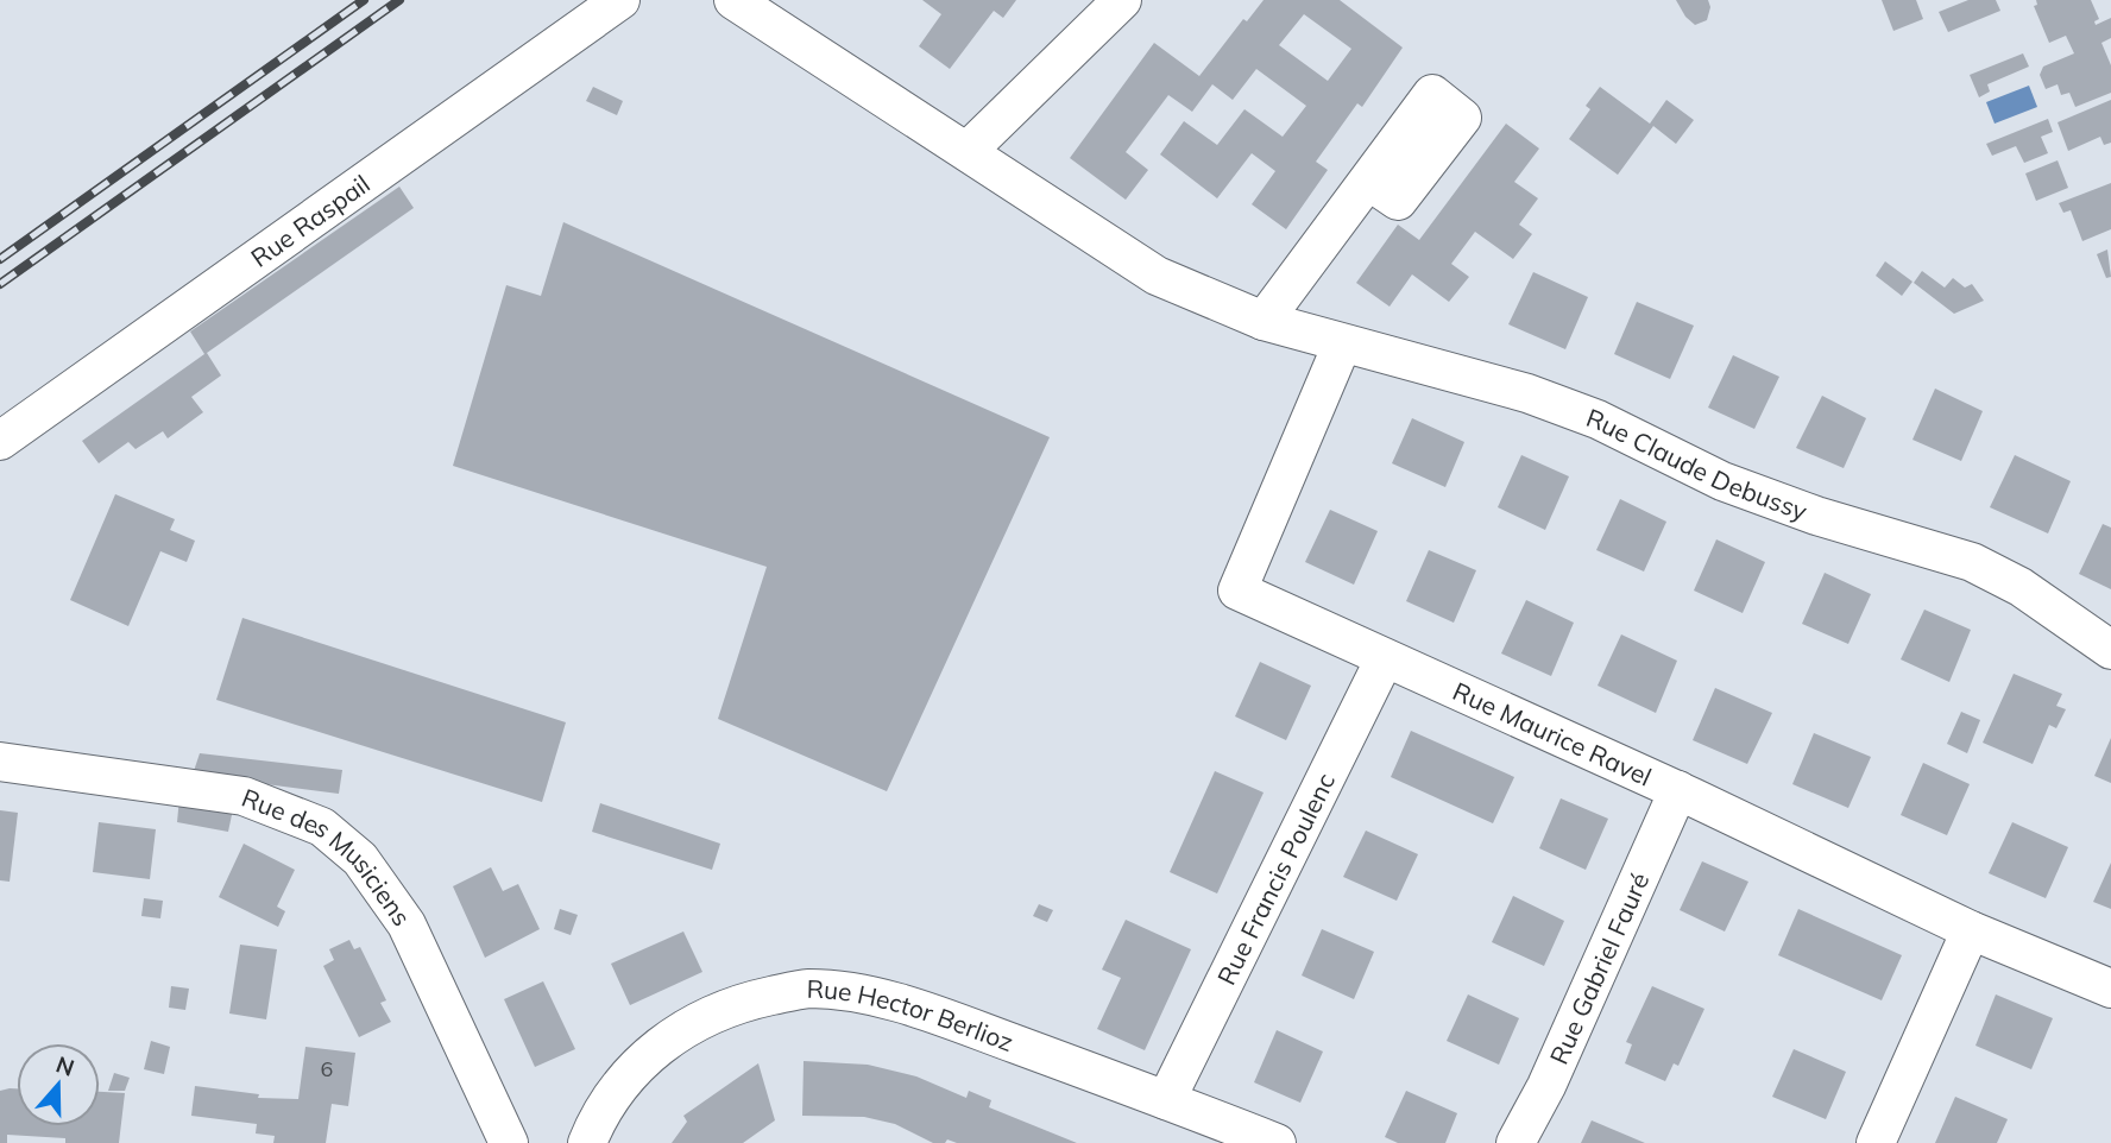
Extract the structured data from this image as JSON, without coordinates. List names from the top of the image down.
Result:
{
  "streets": {
    "street": [
      "Rue Raspail",
      "Rue Claude Debussy",
      "Rue Maurice Ravel",
      "Rue des Musiciens",
      "Rue Francis Poulenc",
      "Rue Gabriel Fauré",
      "Rue Hector Berlioz"
    ]
  },
  "crossings": [
    ["Rue Claude Debussy", "Rue Maurice Ravel"],
    ["Rue Maurice Ravel", "Rue Francis Poulenc"],
    ["Rue Maurice Ravel", "Rue Gabriel Fauré"],
    ["Rue Francis Poulenc", "Rue Hector Berlioz"]
  ],
  "house_numbers": ["6"],
  "north": "top"
}
